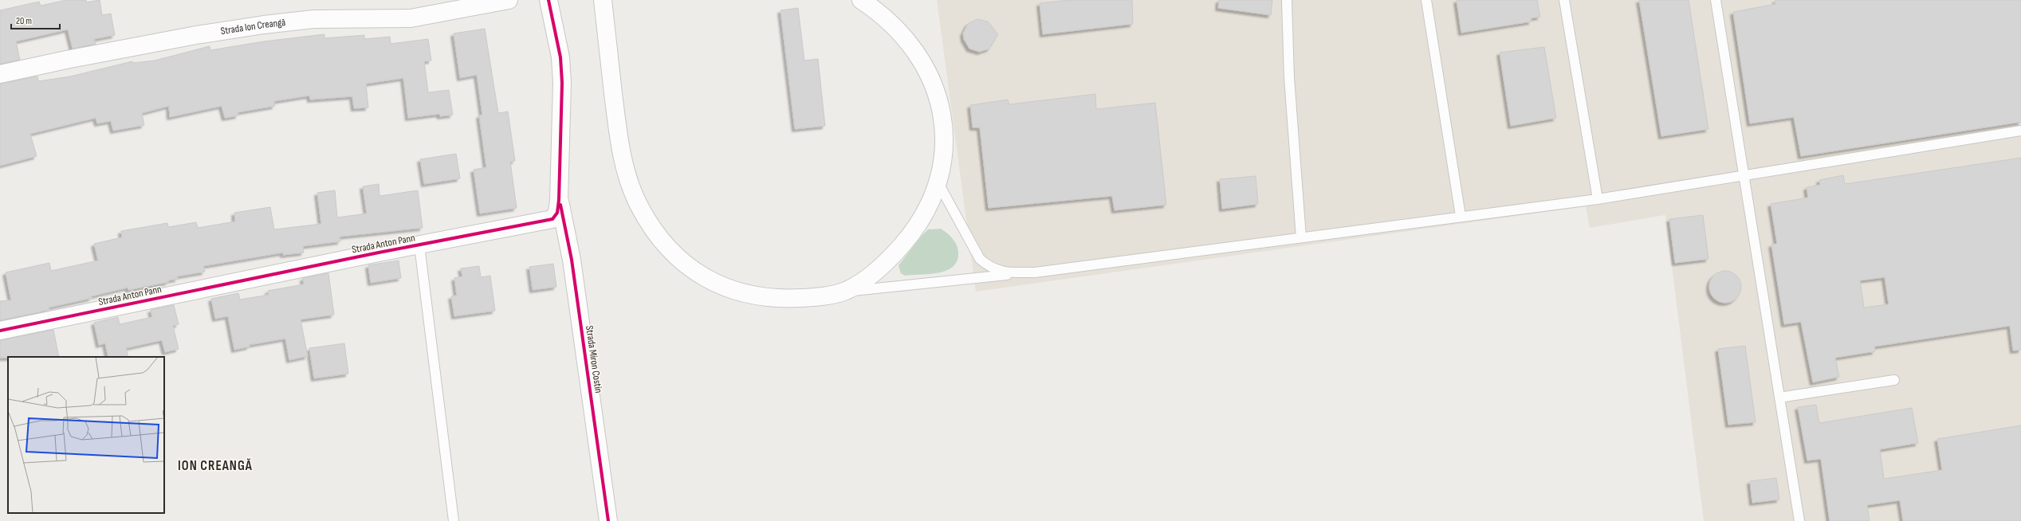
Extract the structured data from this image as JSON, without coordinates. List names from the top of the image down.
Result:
{
  "streets": {
    "main road": ["Strada Ion Creangă", "Strada Anton Pann", "Strada Miron Costin"]
  },
  "crossings": [
    ["Strada Anton Pann", "Strada Miron Costin"]
  ],
  "districts": ["ION CREANGĂ"],
  "scale_bar": "20 m"
}
